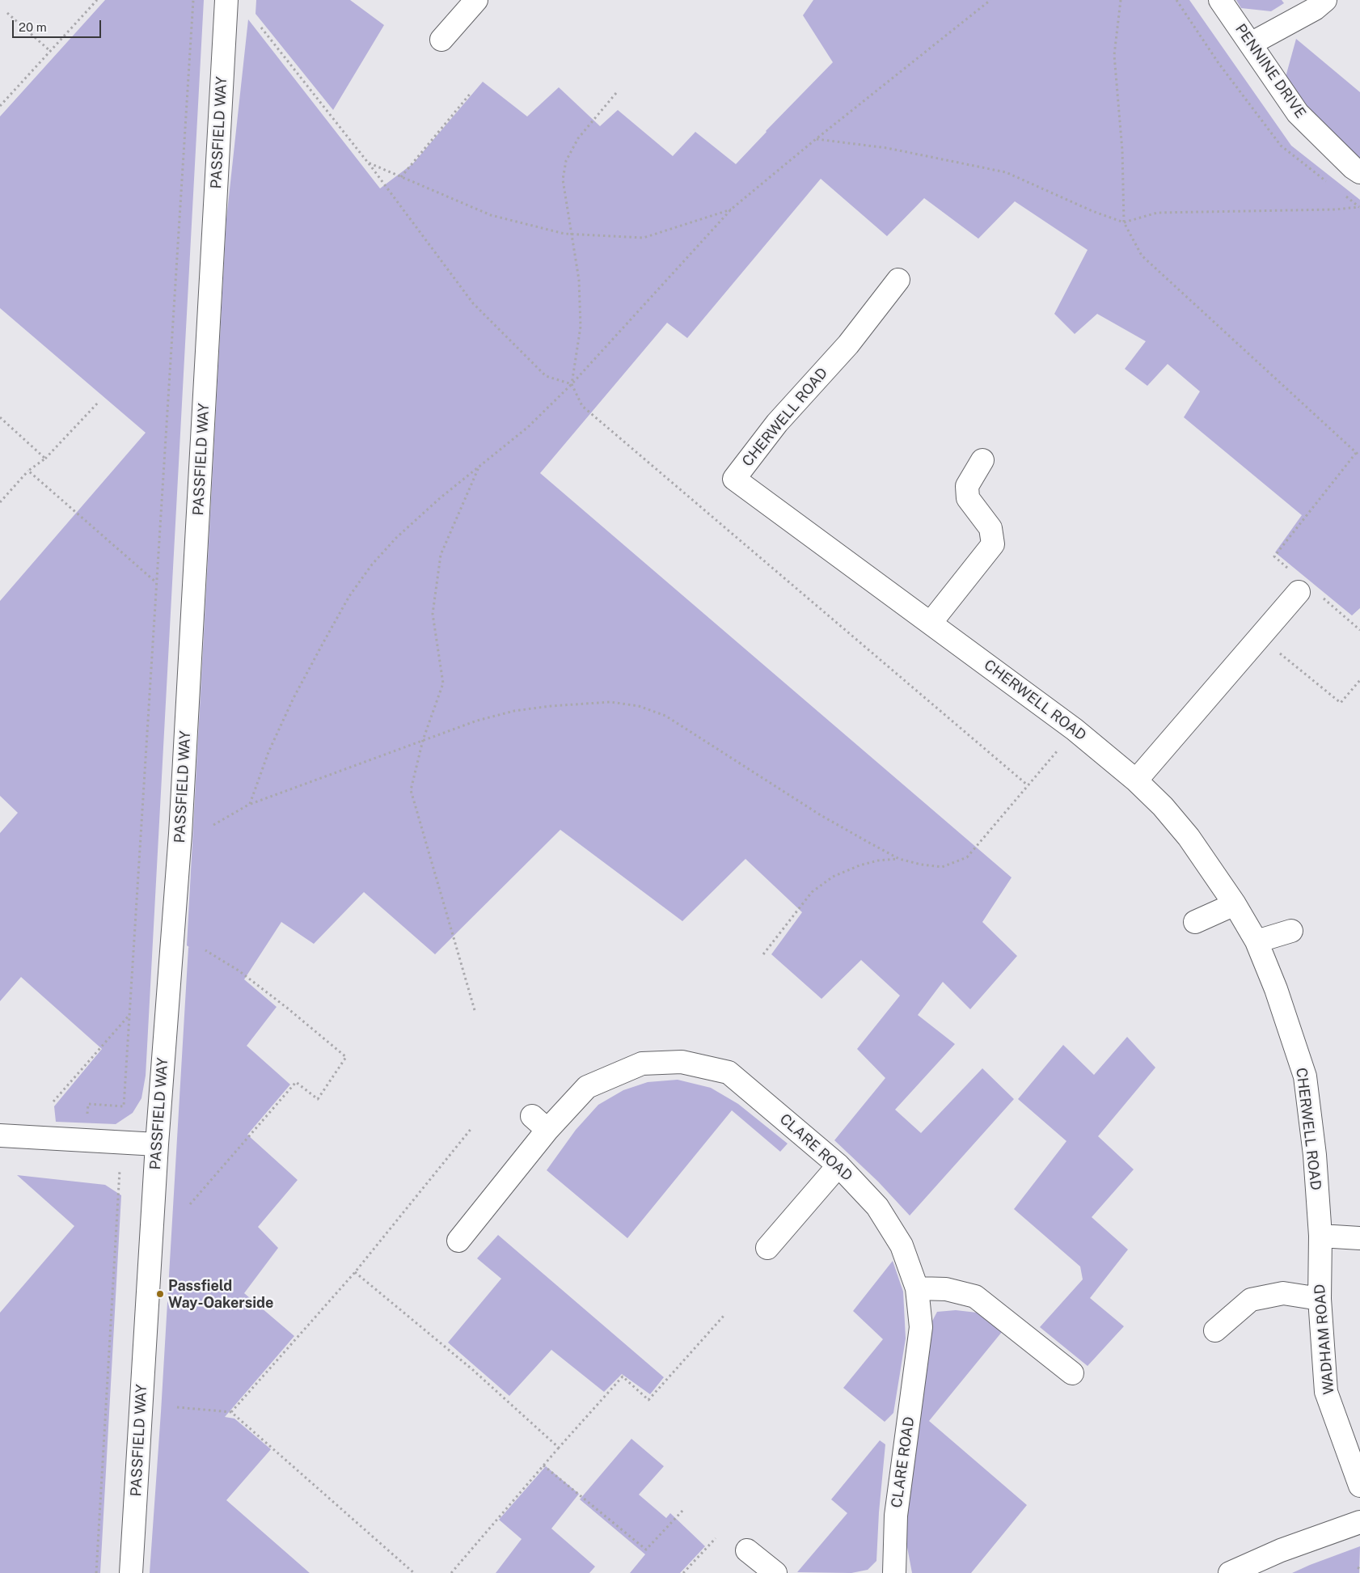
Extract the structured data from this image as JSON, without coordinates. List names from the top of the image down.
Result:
{
  "streets": {
    "street": [
      "PENNINE DRIVE",
      "PASSFIELD WAY",
      "CHERWELL ROAD",
      "CLARE ROAD",
      "WADHAM ROAD"
    ]
  },
  "crossings": [
    ["CHERWELL ROAD", "WADHAM ROAD"]
  ],
  "places": ["Passfield Way-Oakerside"],
  "scale_bar": "20 m"
}
